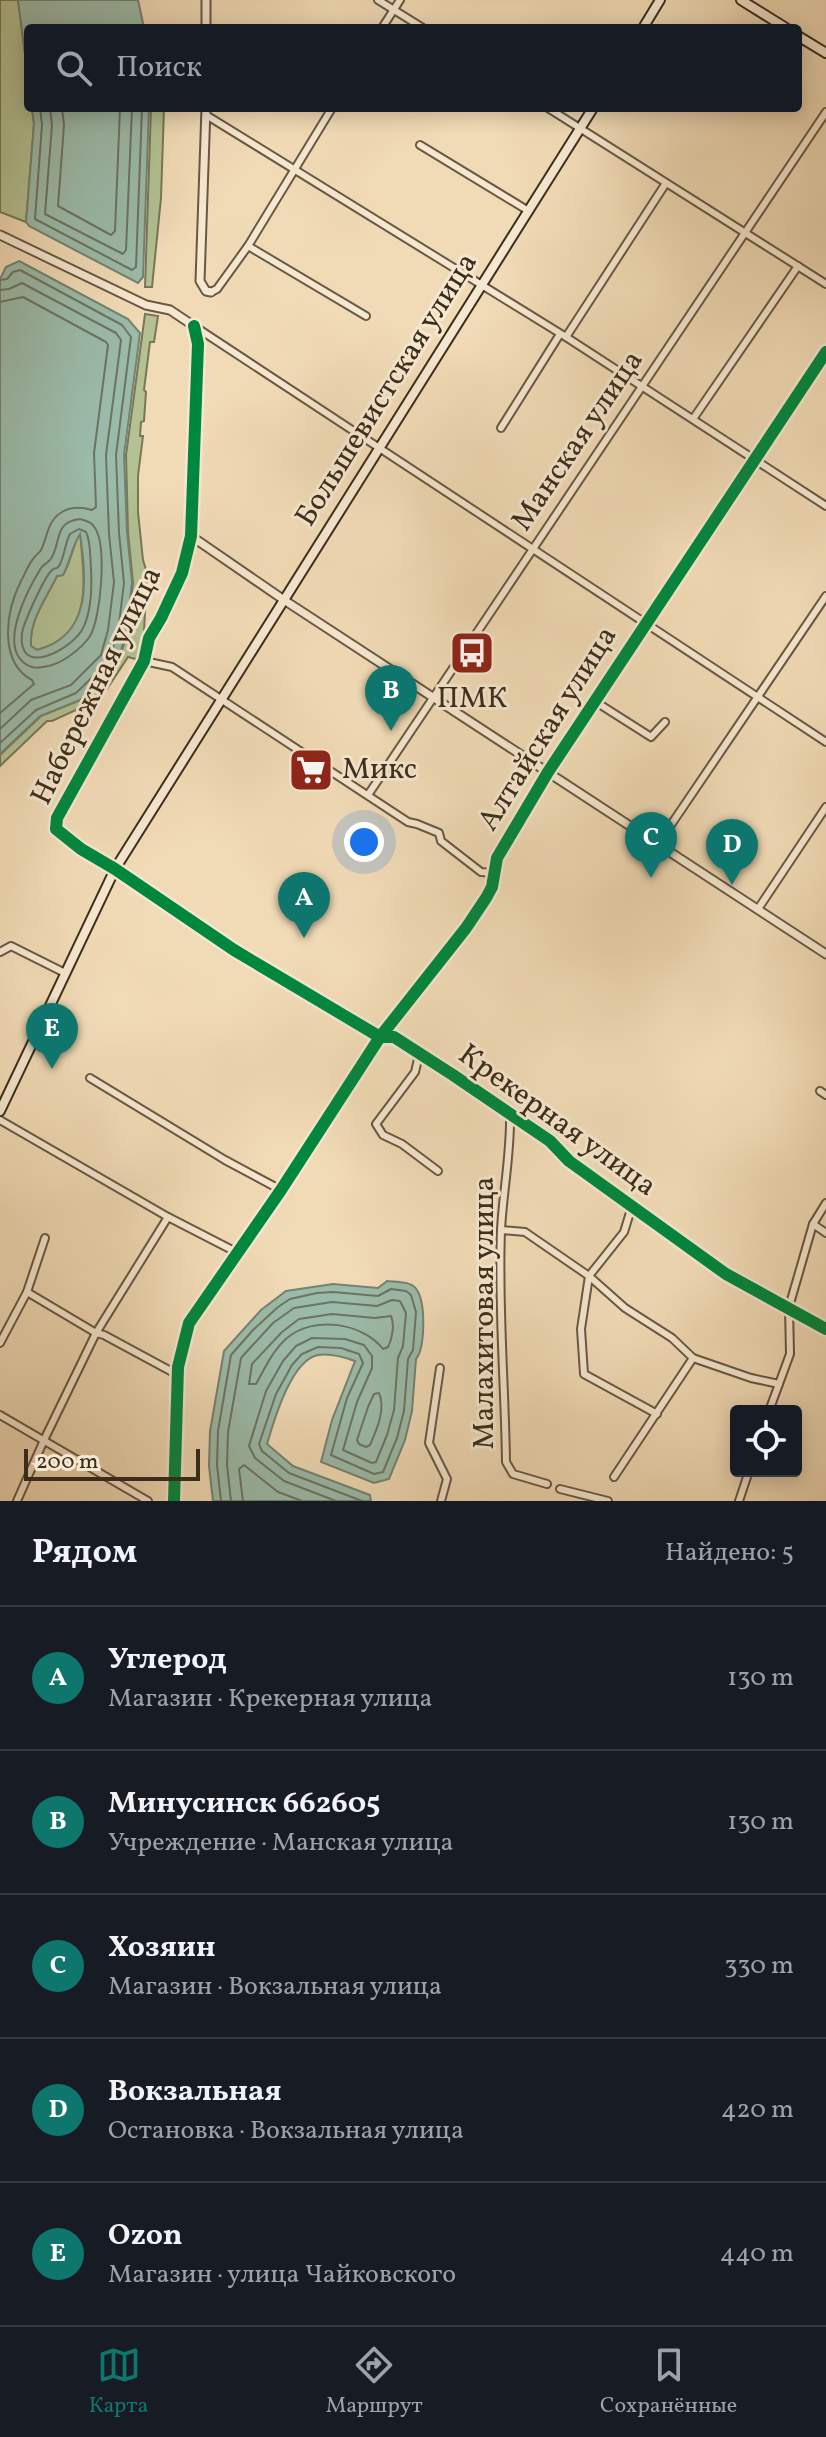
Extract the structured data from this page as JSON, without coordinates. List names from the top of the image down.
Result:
{
  "streets": {
    "main road": ["Большевистская улица"],
    "street": [
      "Манская улица",
      "Набережная улица",
      "Алтайская улица",
      "Крекерная улица",
      "Малахитовая улица"
    ]
  },
  "crossings": [
    ["Большевистская улица", "Крекерная улица"],
    ["Набережная улица", "Крекерная улица"],
    ["Алтайская улица", "Крекерная улица"],
    ["Крекерная улица", "Малахитовая улица"]
  ],
  "places": {
    "bus stop": ["ПМК"],
    "supermarket": ["Микс"]
  },
  "scale_bar": "200 m",
  "page": {
    "search": "Поиск",
    "pins": [
      "B",
      "C",
      "D",
      "A",
      "E"
    ],
    "scale": "200 m",
    "heading": ["Рядом", "Найдено: 5"],
    "list": [
      {
        "mark": "A",
        "name": "Углерод",
        "note": "Магазин · Крекерная улица",
        "value": "130 m"
      },
      {
        "mark": "B",
        "name": "Минусинск 662605",
        "note": "Учреждение · Манская улица",
        "value": "130 m"
      },
      {
        "mark": "C",
        "name": "Хозяин",
        "note": "Магазин · Вокзальная улица",
        "value": "330 m"
      },
      {
        "mark": "D",
        "name": "Вокзальная",
        "note": "Остановка · Вокзальная улица",
        "value": "420 m"
      },
      {
        "mark": "E",
        "name": "Ozon",
        "note": "Магазин · улица Чайковского",
        "value": "440 m"
      }
    ],
    "nav": ["Карта", "Маршрут", "Сохранённые"]
  }
}
